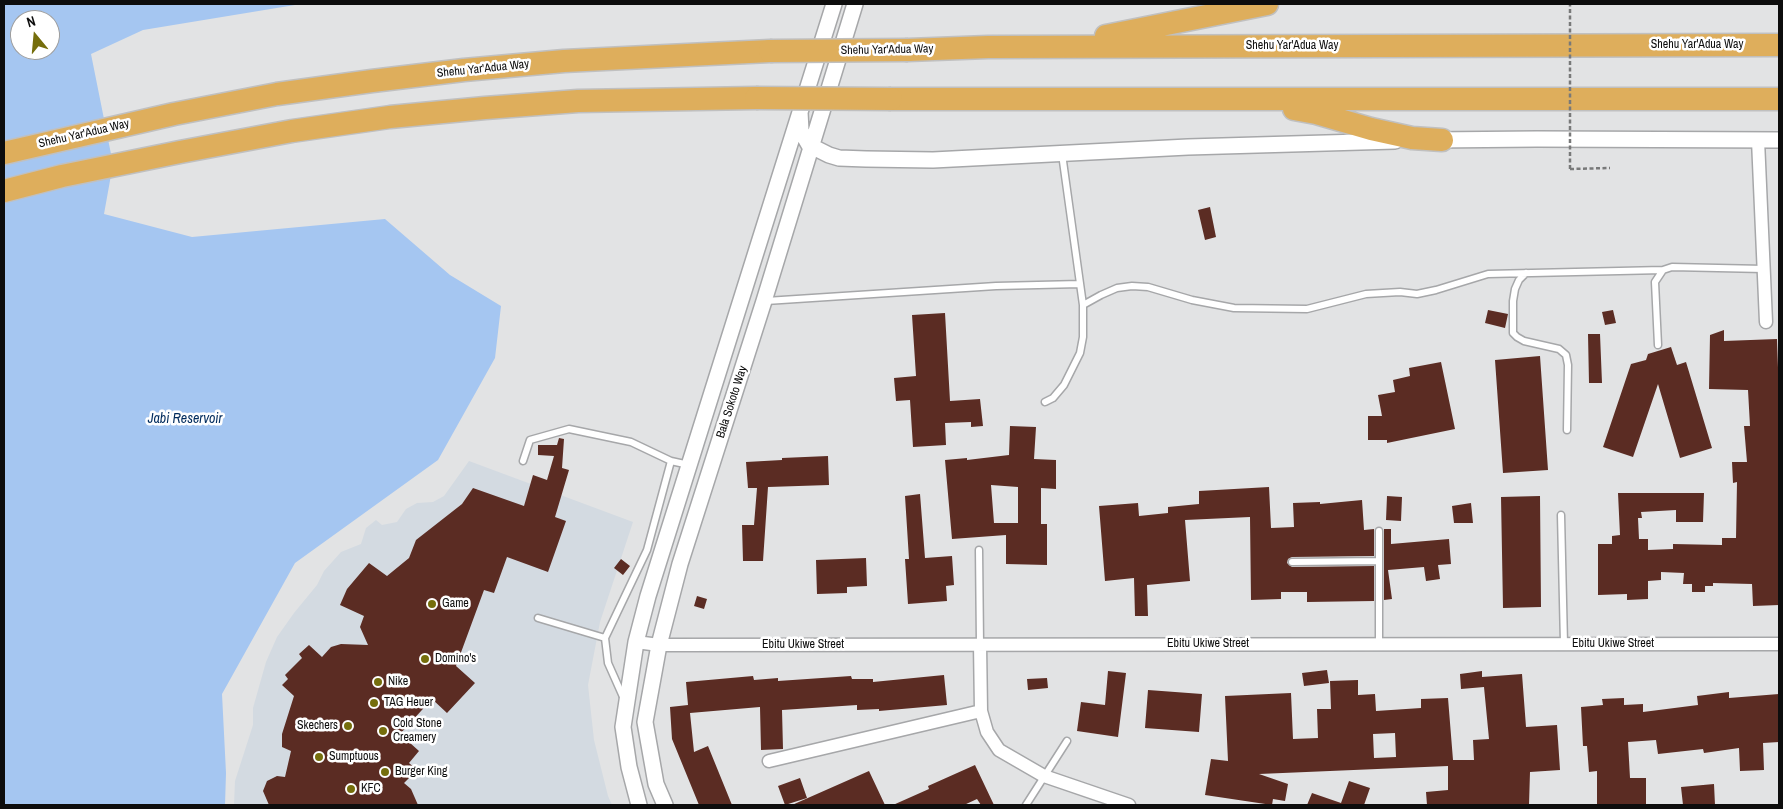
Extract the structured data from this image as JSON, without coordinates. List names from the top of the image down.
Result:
{
  "streets": {
    "highway": ["Shehu Yar'Adua Way"],
    "street": ["Bala Sokoto Way", "Ebitu Ukiwe Street"]
  },
  "crossings": [
    ["Bala Sokoto Way", "Ebitu Ukiwe Street"]
  ],
  "water": ["Jabi Reservoir"],
  "places": [
    "Game",
    "Domino's",
    "Nike",
    "TAG Heuer",
    "Skechers",
    "Cold Stone Creamery",
    "Sumptuous",
    "Burger King",
    "KFC"
  ],
  "north": "top"
}
